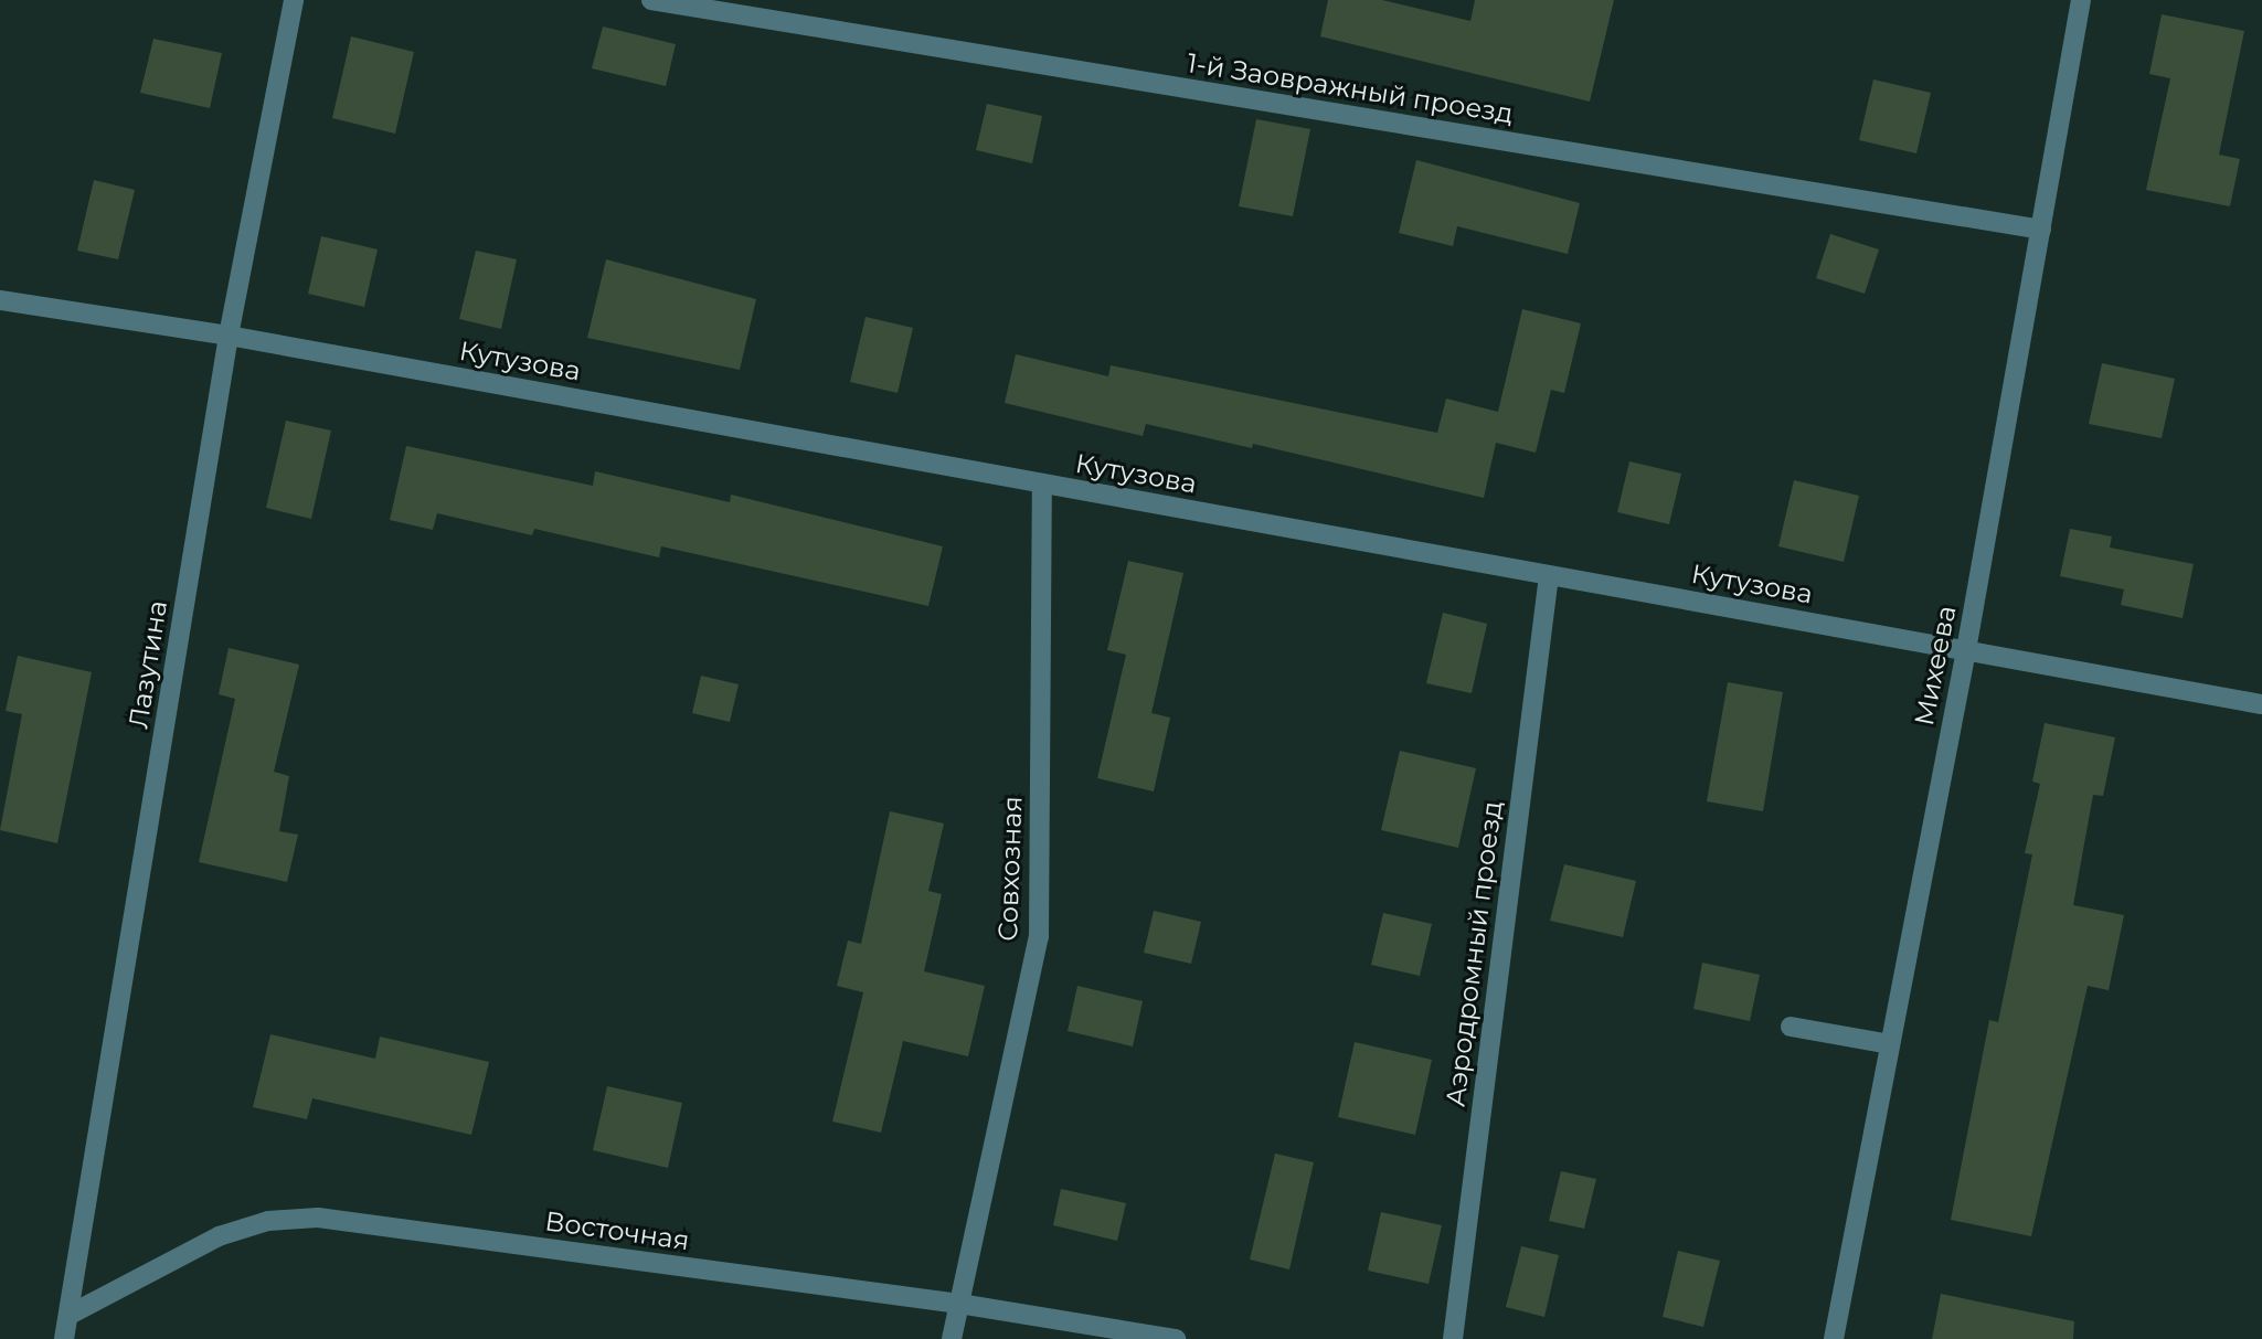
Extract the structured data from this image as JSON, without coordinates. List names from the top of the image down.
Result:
{
  "streets": {
    "street": [
      "1-й Заовражный проезд",
      "Кутузова",
      "Лазутина",
      "Михеева",
      "Совхозная",
      "Аэродромный проезд",
      "Восточная"
    ]
  },
  "crossings": [
    ["1-й Заовражный проезд", "Михеева"],
    ["Кутузова", "Лазутина"],
    ["Кутузова", "Михеева"],
    ["Кутузова", "Совхозная"],
    ["Кутузова", "Аэродромный проезд"],
    ["Лазутина", "Восточная"],
    ["Совхозная", "Восточная"]
  ]
}
